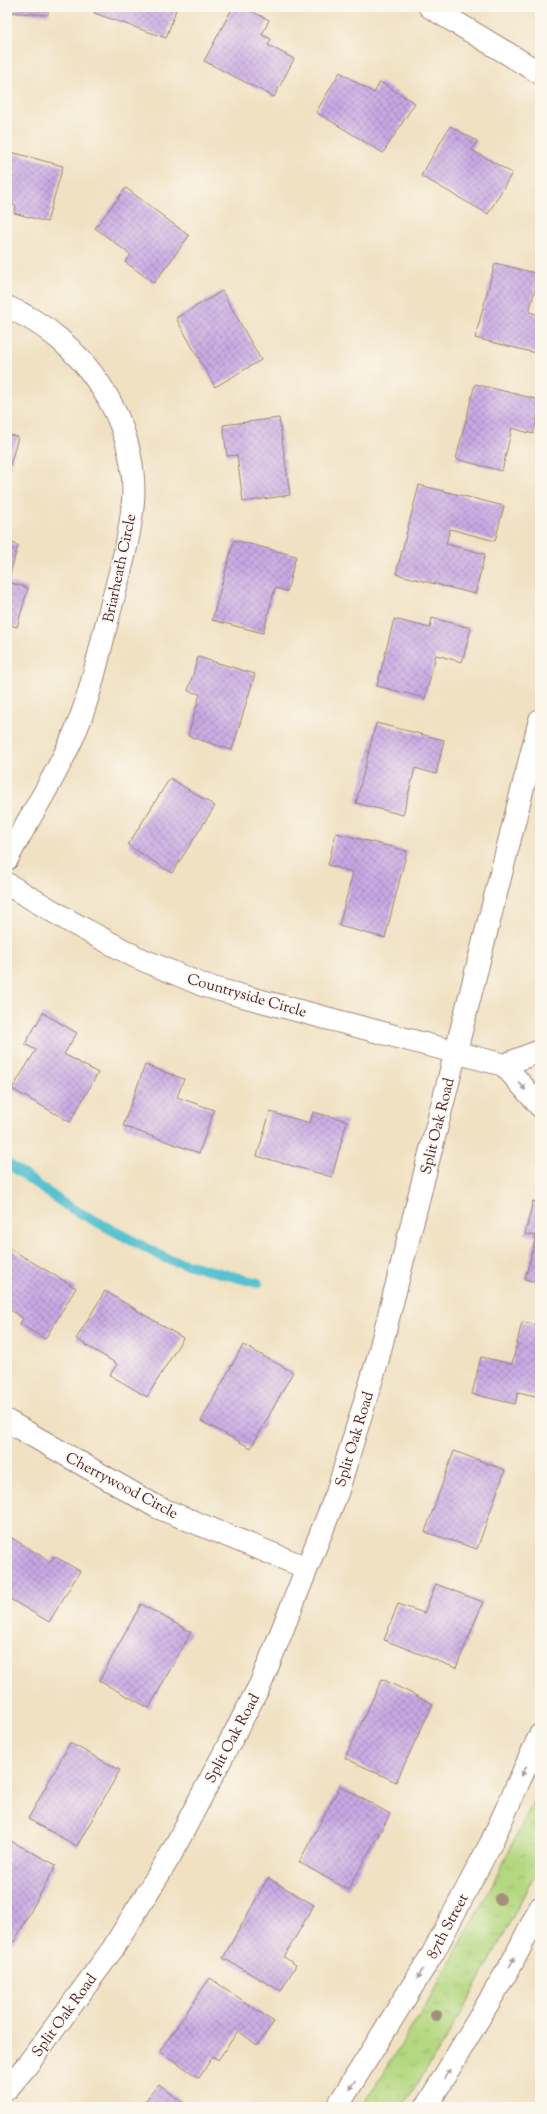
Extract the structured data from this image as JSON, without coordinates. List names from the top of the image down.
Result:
{
  "streets": {
    "street": [
      "Briarheath Circle",
      "Countryside Circle",
      "Split Oak Road",
      "Cherrywood Circle",
      "87th Street"
    ]
  },
  "crossings": [
    ["Countryside Circle", "Split Oak Road"],
    ["Split Oak Road", "Cherrywood Circle"]
  ]
}
